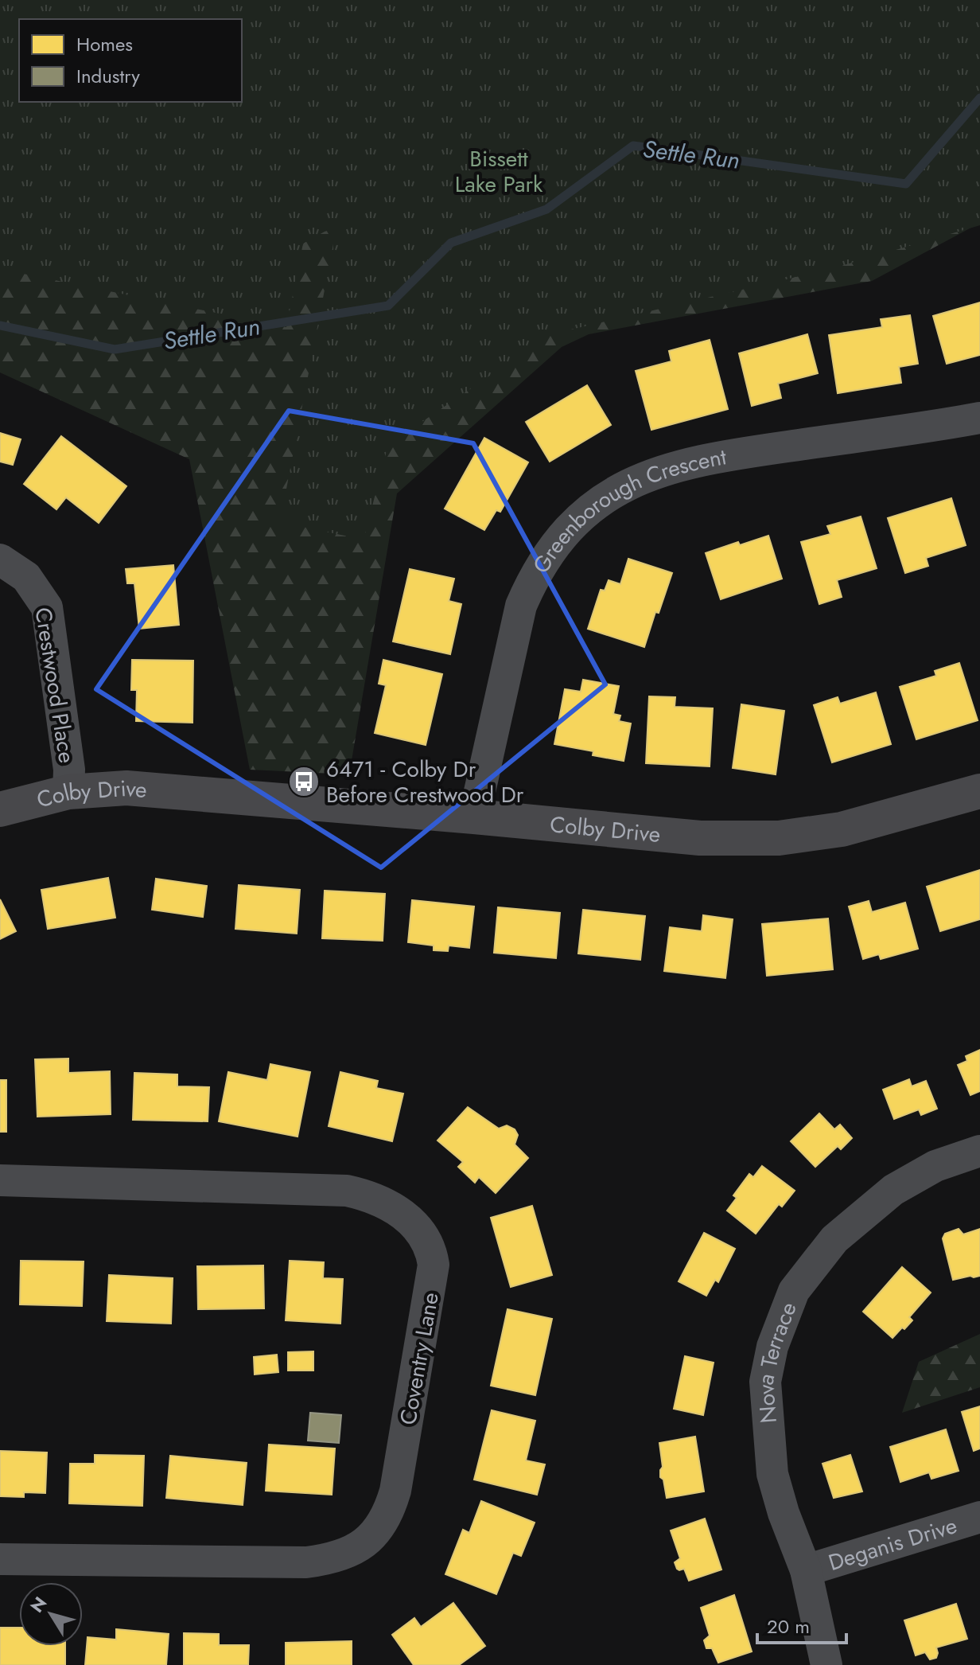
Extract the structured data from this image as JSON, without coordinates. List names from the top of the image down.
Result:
{
  "streets": {
    "street": [
      "Greenborough Crescent",
      "Crestwood Place",
      "Colby Drive",
      "Coventry Lane",
      "Nova Terrace",
      "Deganis Drive"
    ]
  },
  "crossings": [
    ["Greenborough Crescent", "Colby Drive"],
    ["Crestwood Place", "Colby Drive"],
    ["Nova Terrace", "Deganis Drive"]
  ],
  "water": ["Settle Run"],
  "parks": ["Bissett Lake Park"],
  "places": {
    "bus stop": ["6471 - Colby Dr Before Crestwood Dr"]
  },
  "legend": ["Homes", "Industry"],
  "scale_bar": "20 m",
  "north": "top left"
}
